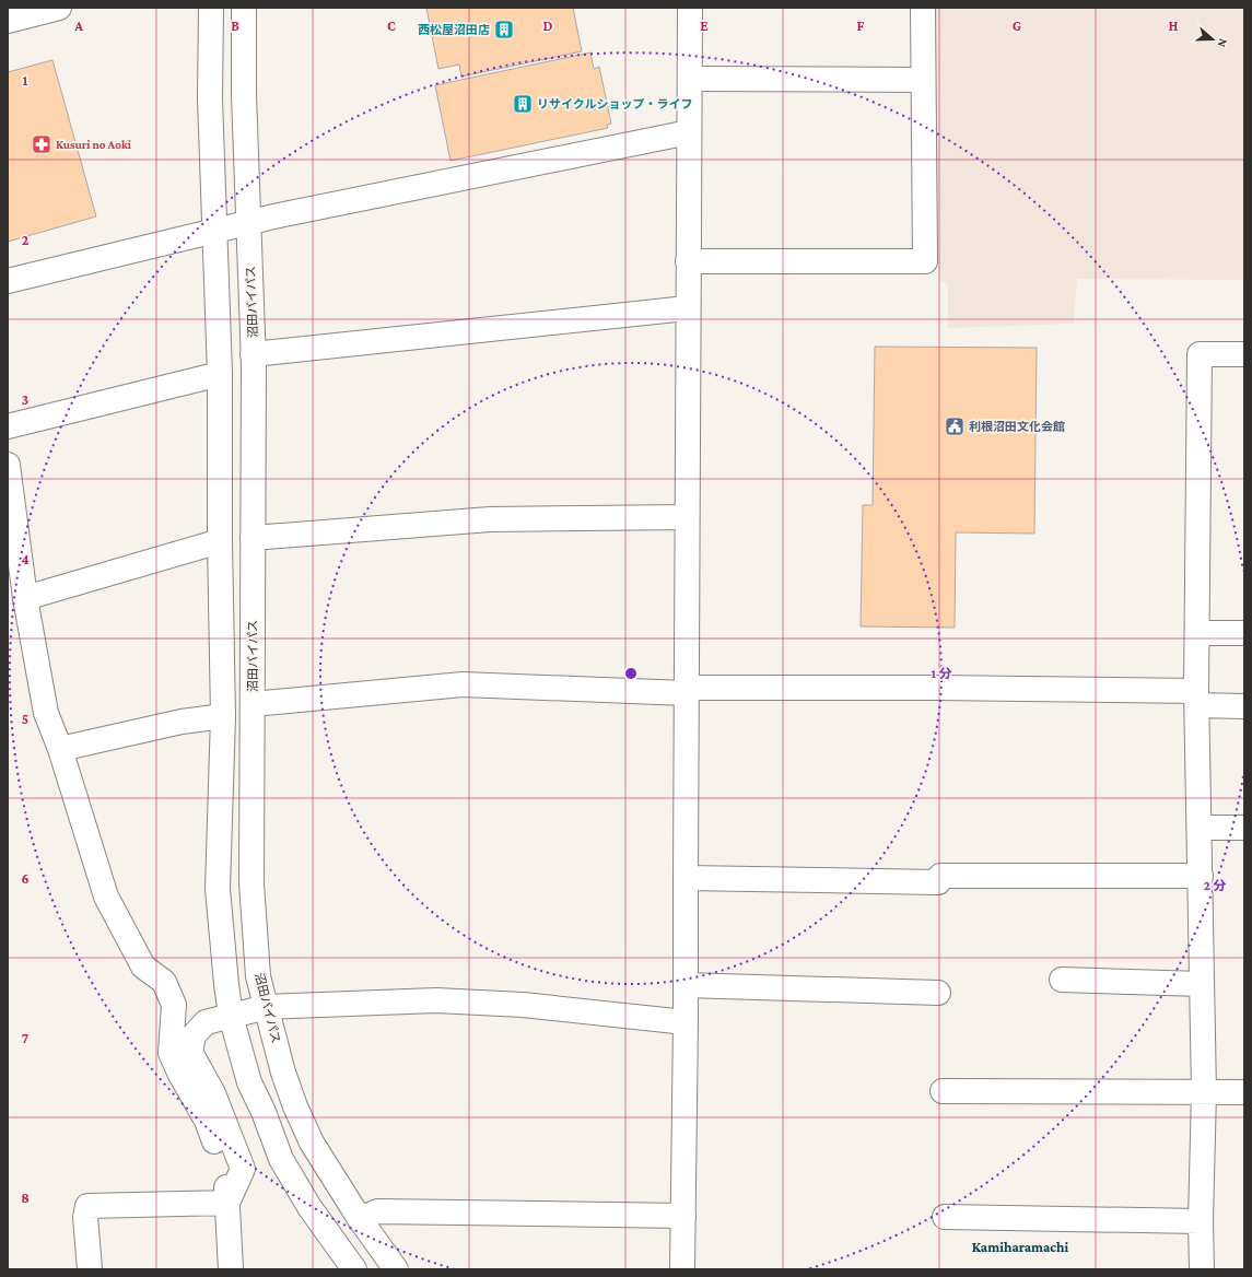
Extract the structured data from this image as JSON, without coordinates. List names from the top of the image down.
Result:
{
  "streets": {
    "street": ["沼田バイパス"]
  },
  "districts": ["Kamiharamachi"],
  "places": {
    "building": ["西松屋沼田店", "リサイクルショップ・ライフ"],
    "pharmacy": ["Kusuri no Aoki"],
    "public building": ["利根沼田文化会館"]
  },
  "north": "right",
  "grid": {
    "columns": [
      "A",
      "B",
      "C",
      "D",
      "E",
      "F",
      "G",
      "H"
    ],
    "rows": [
      "1",
      "2",
      "3",
      "4",
      "5",
      "6",
      "7",
      "8"
    ]
  },
  "rings": ["1 分", "2 分"]
}
